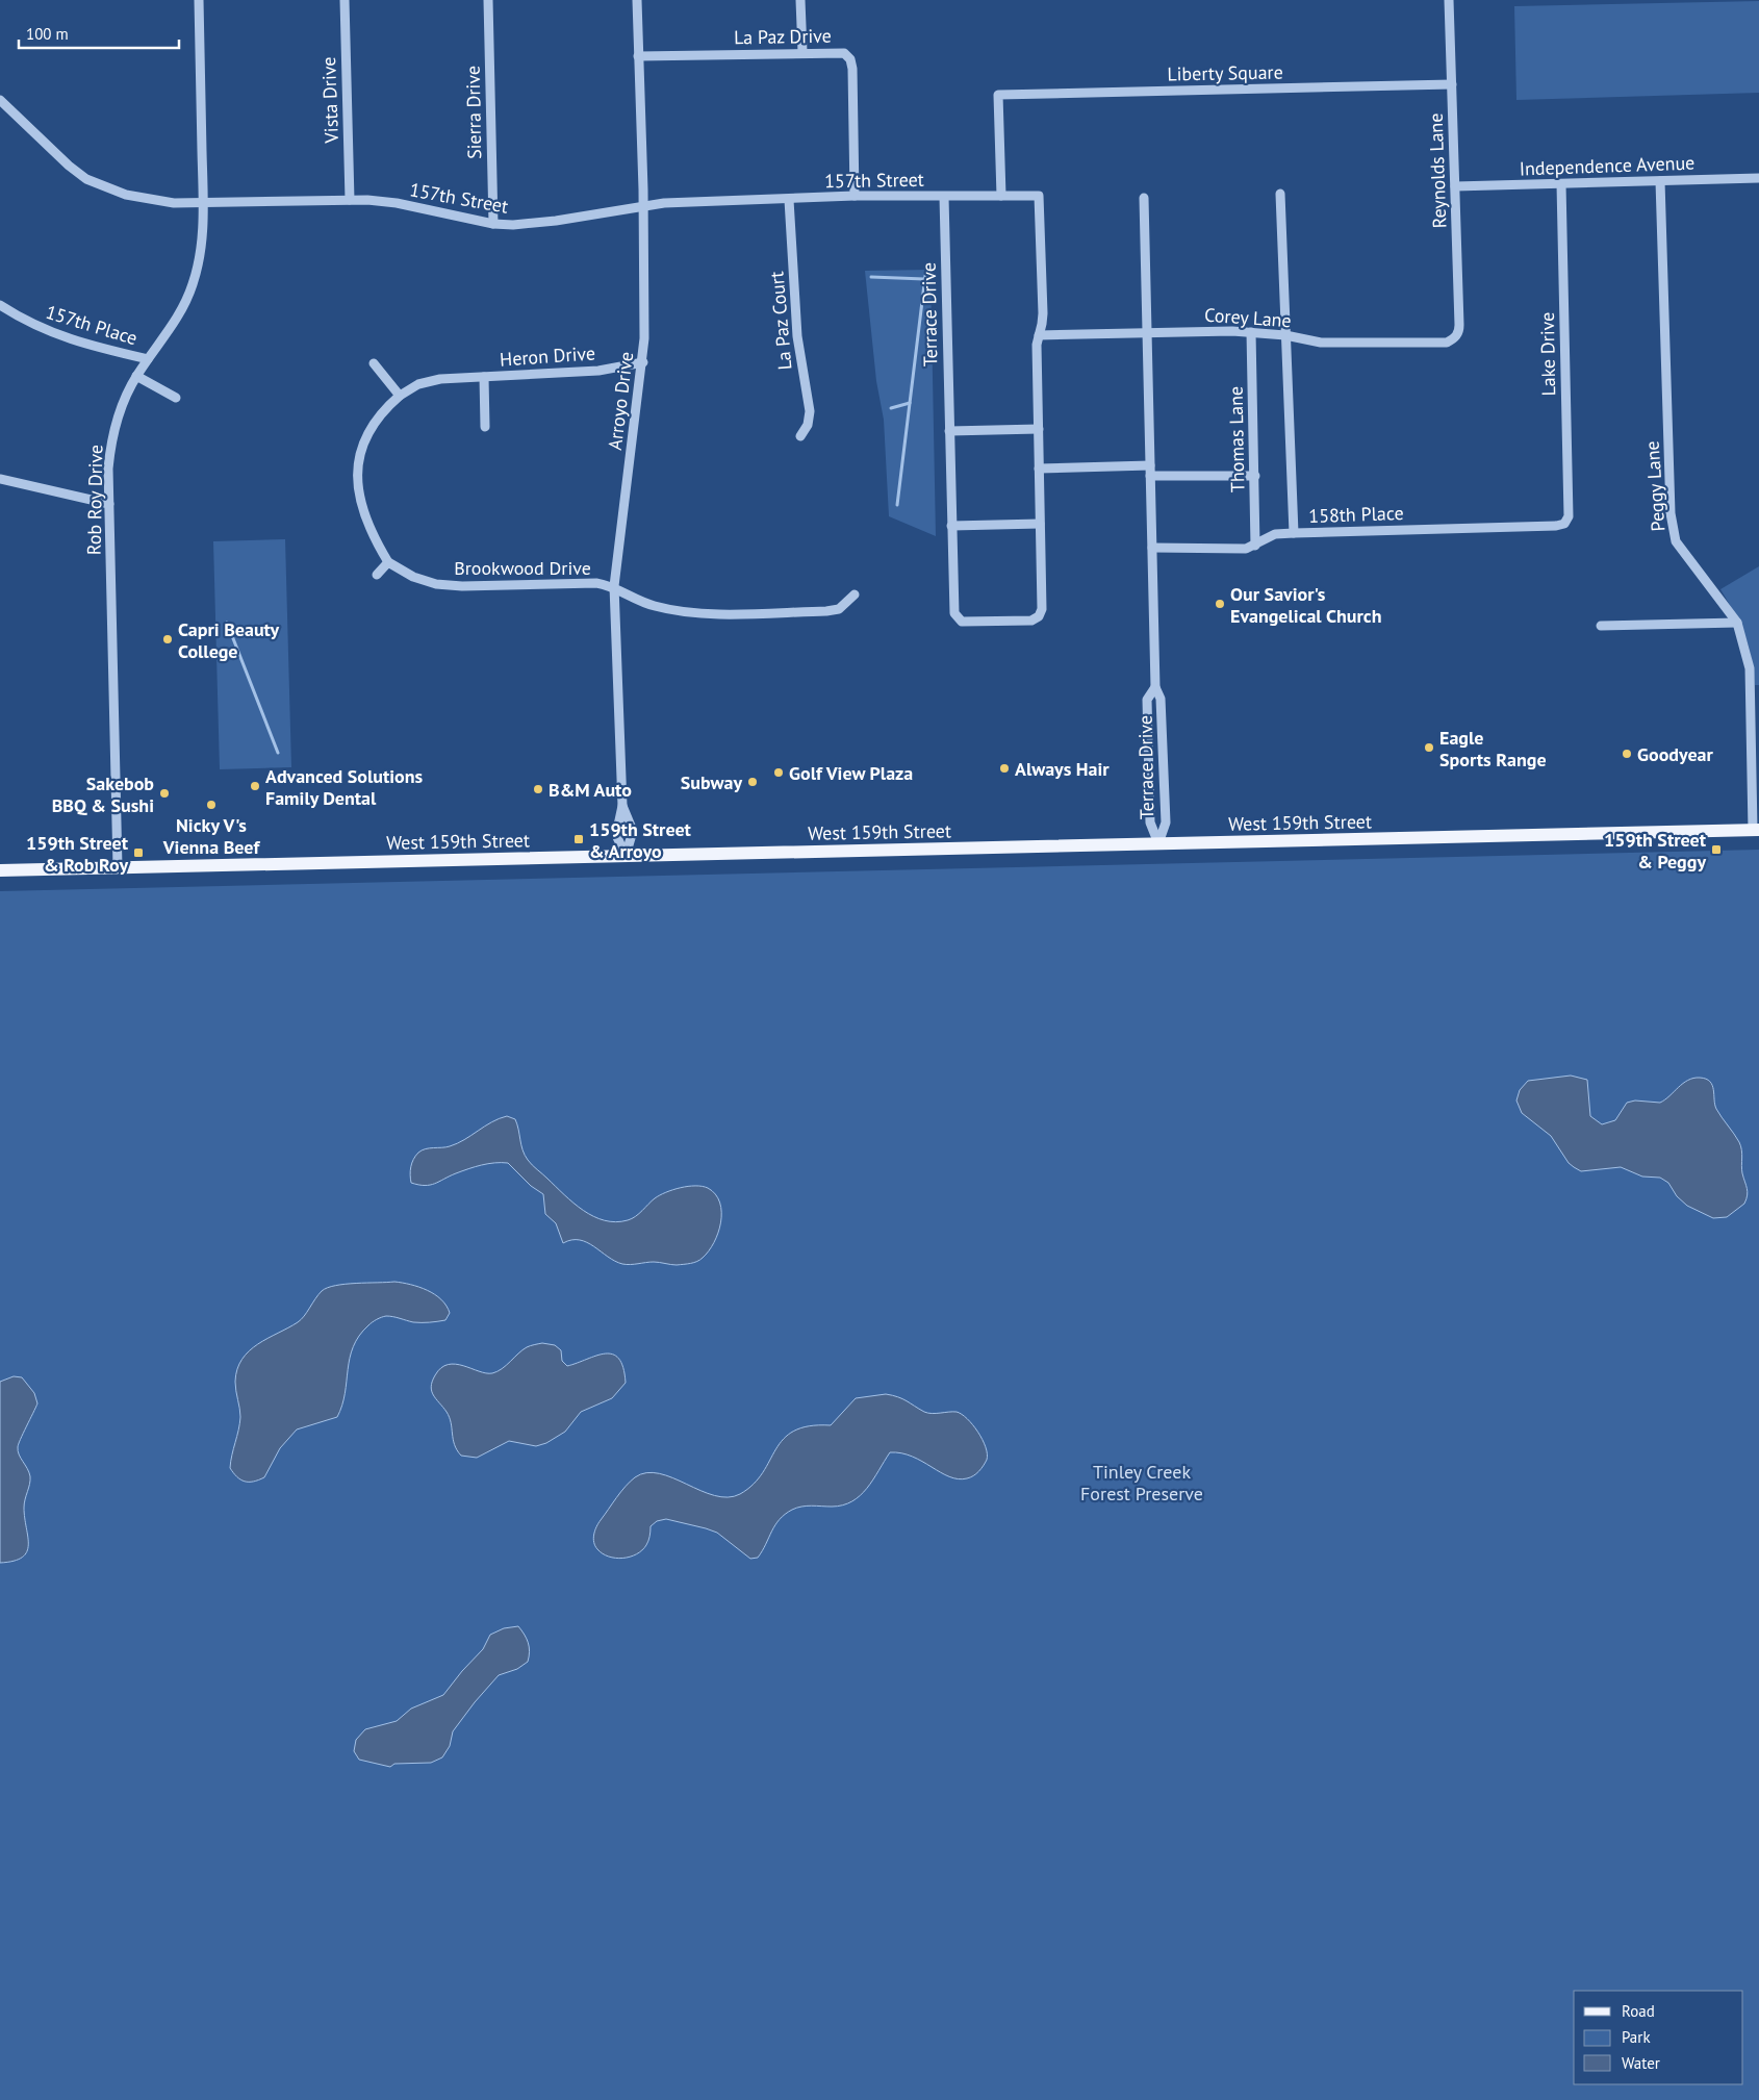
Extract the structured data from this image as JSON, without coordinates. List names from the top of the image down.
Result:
{
  "streets": {
    "main road": ["West 159th Street"],
    "street": [
      "La Paz Drive",
      "Liberty Square",
      "Vista Drive",
      "Sierra Drive",
      "Independence Avenue",
      "Reynolds Lane",
      "157th Street",
      "Terrace Drive",
      "Corey Lane",
      "La Paz Court",
      "157th Place",
      "Lake Drive",
      "Heron Drive",
      "Arroyo Drive",
      "Thomas Lane",
      "Peggy Lane",
      "Rob Roy Drive",
      "158th Place",
      "Brookwood Drive"
    ]
  },
  "crossings": [
    ["La Paz Drive", "157th Street"],
    ["La Paz Drive", "Arroyo Drive"],
    ["Liberty Square", "Reynolds Lane"],
    ["Liberty Square", "157th Street"],
    ["Vista Drive", "157th Street"],
    ["Sierra Drive", "157th Street"],
    ["Independence Avenue", "Reynolds Lane"],
    ["Independence Avenue", "Lake Drive"],
    ["Independence Avenue", "Peggy Lane"],
    ["Reynolds Lane", "Corey Lane"],
    ["157th Street", "Terrace Drive"],
    ["157th Street", "La Paz Court"],
    ["157th Street", "Arroyo Drive"],
    ["157th Street", "Rob Roy Drive"],
    ["Terrace Drive", "Corey Lane"],
    ["Terrace Drive", "158th Place"],
    ["Terrace Drive", "West 159th Street"],
    ["Corey Lane", "Thomas Lane"],
    ["157th Place", "Rob Roy Drive"],
    ["Lake Drive", "158th Place"],
    ["Heron Drive", "Arroyo Drive"],
    ["Heron Drive", "Brookwood Drive"],
    ["Arroyo Drive", "Brookwood Drive"],
    ["Arroyo Drive", "West 159th Street"],
    ["Thomas Lane", "158th Place"],
    ["Peggy Lane", "West 159th Street"],
    ["Rob Roy Drive", "West 159th Street"]
  ],
  "parks": ["Tinley Creek Forest Preserve"],
  "places": {
    "other": [
      "Our Savior's Evangelical Church",
      "Capri Beauty College",
      "Eagle Sports Range",
      "Goodyear",
      "Always Hair",
      "Golf View Plaza",
      "Subway",
      "Advanced Solutions Family Dental",
      "B&M Auto",
      "Sakebob BBQ & Sushi",
      "Nicky V's Vienna Beef"
    ],
    "transit": ["159th Street & Arroyo", "159th Street & Peggy", "159th Street & Rob Roy"]
  },
  "legend": ["Road", "Park", "Water"],
  "scale_bar": "100 m"
}
